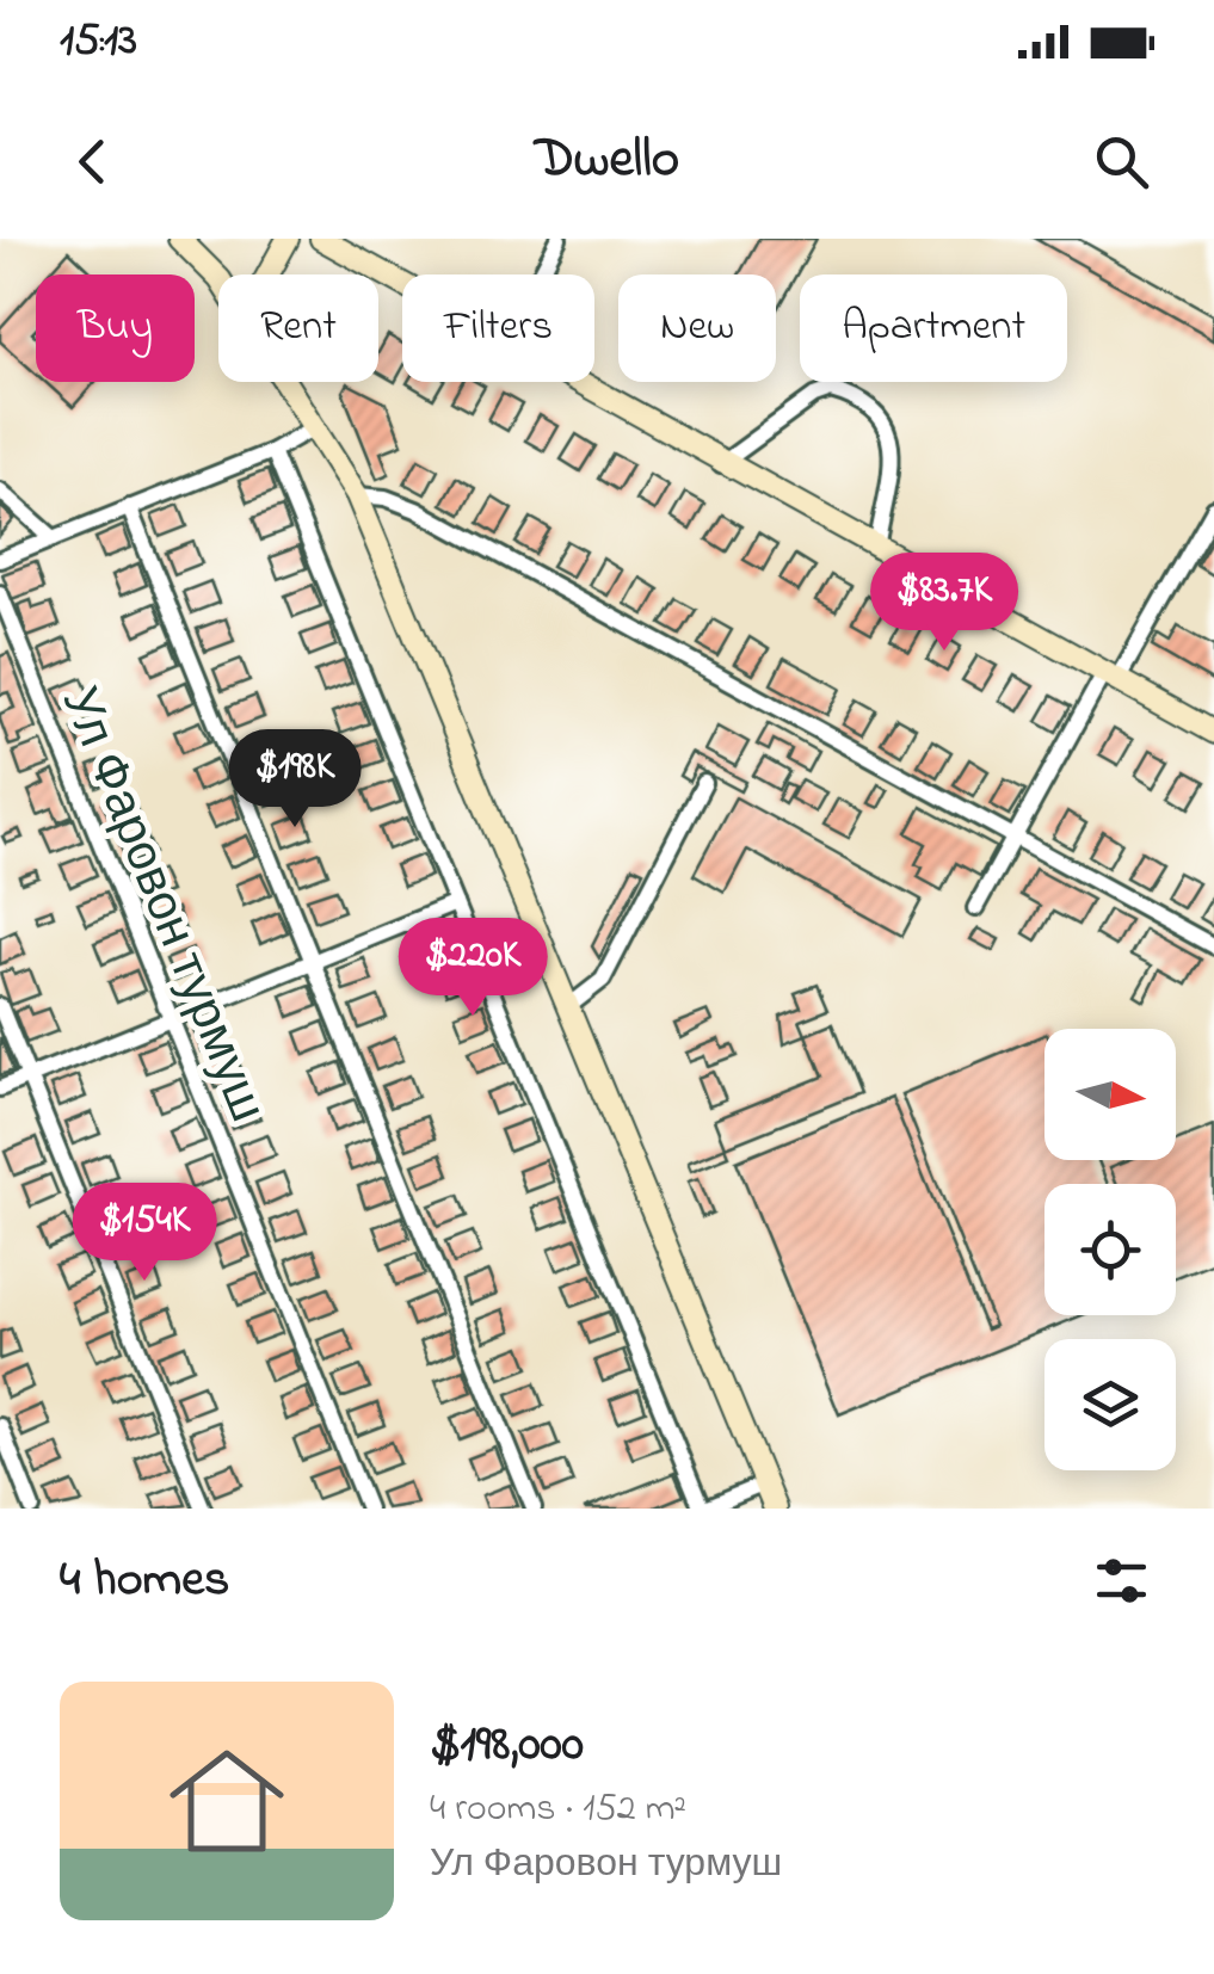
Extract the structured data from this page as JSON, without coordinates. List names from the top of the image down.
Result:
{
  "streets": {
    "street": ["Ул Фаровон турмуш"]
  },
  "north": "right",
  "page": {
    "status": "15:13",
    "header": "Dwello",
    "chip": [
      "Buy",
      "Rent",
      "Filters",
      "New",
      "Apartment"
    ],
    "price": [
      "$83.7K",
      "$198K",
      "$220K",
      "$154K"
    ],
    "heading": "4 homes",
    "list": [
      {
        "name": "$198,000",
        "note": "4 rooms · 152 m² · Ул Фаровон турмуш"
      }
    ]
  }
}
